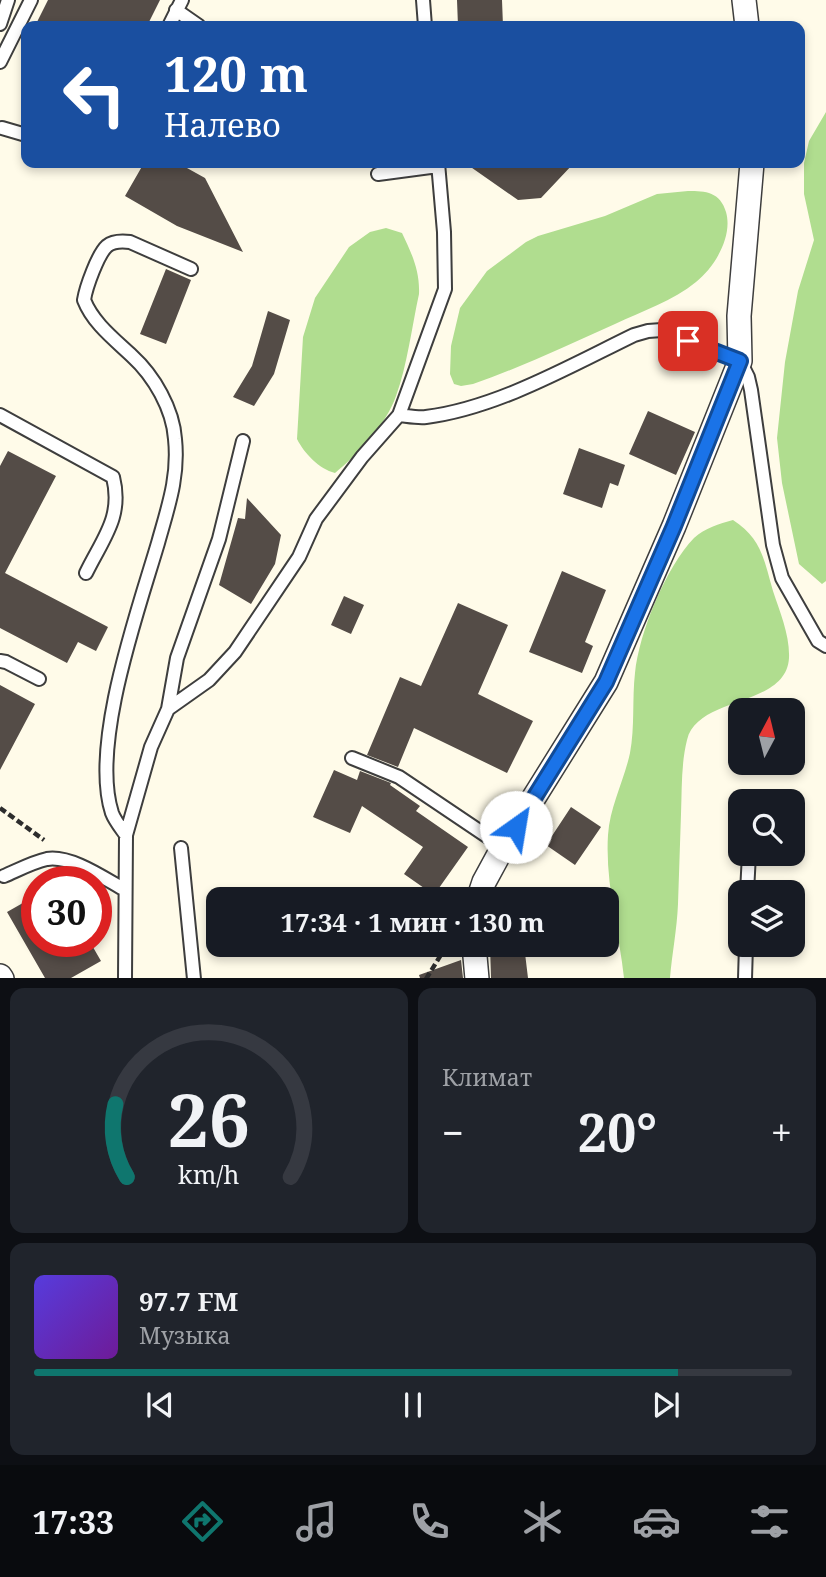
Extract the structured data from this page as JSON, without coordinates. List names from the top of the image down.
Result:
{
  "north": "top",
  "page": {
    "turn": ["120 m", "Налево"],
    "limit": "30",
    "trip": "17:34 · 1 мин · 130 m",
    "tile": "Климат",
    "heat": ["−", "20°", "+"],
    "song": ["97.7 FM", "Музыка"],
    "tabs": "17:33",
    "gauge": ["26", "km/h"]
  }
}
